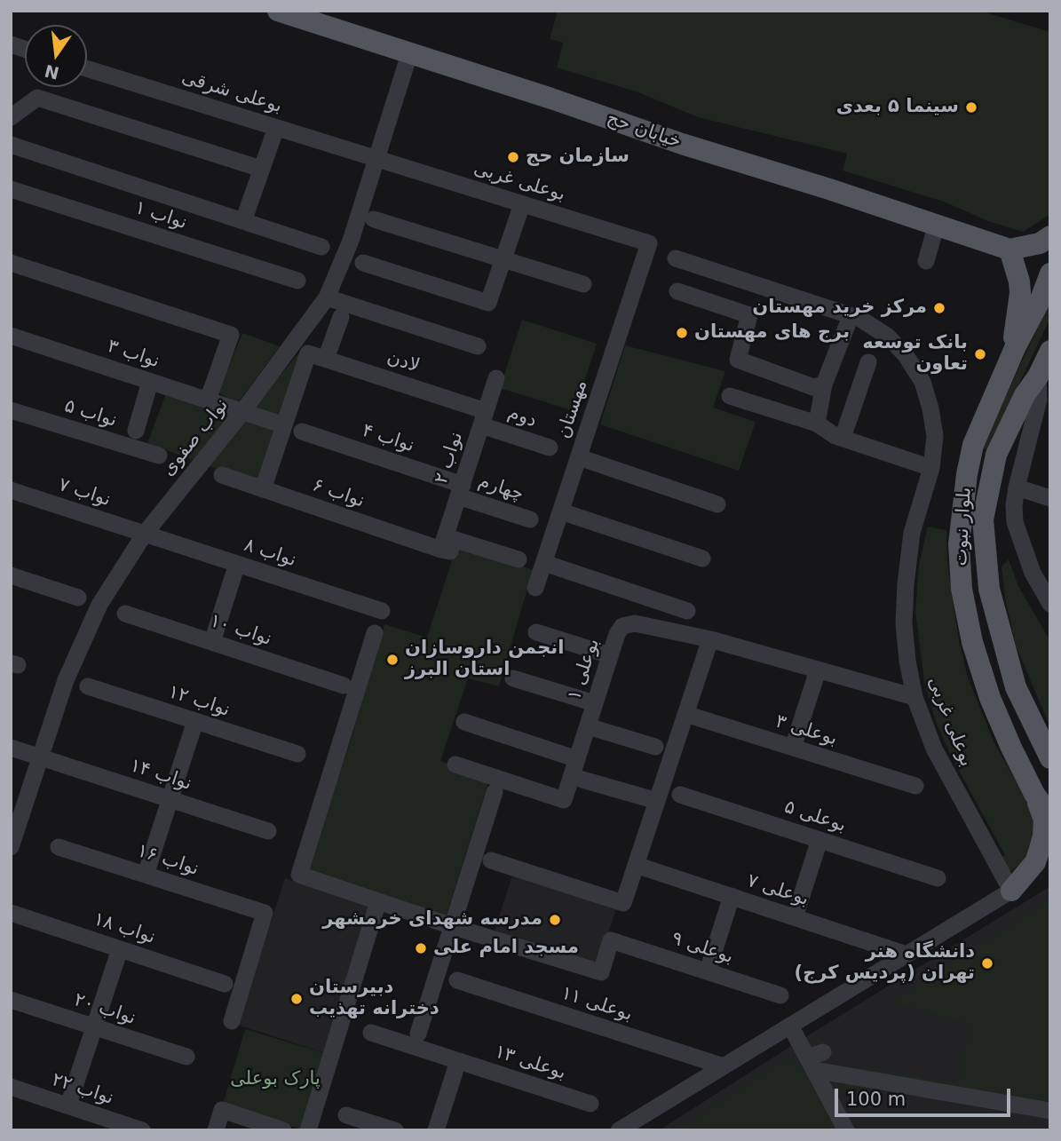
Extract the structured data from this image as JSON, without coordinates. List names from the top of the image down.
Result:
{
  "streets": {
    "main road": ["خیابان حج", "بلوار نبوت"],
    "street": [
      "بوعلی شرقی",
      "بوعلی غربی",
      "نواب ۱",
      "نواب ۳",
      "لادن",
      "مهستان",
      "نواب ۵",
      "دوم",
      "نواب صفوی",
      "نواب ۴",
      "نواب ۲",
      "چهارم",
      "نواب ۷",
      "نواب ۶",
      "نواب ۸",
      "نواب ۱۰",
      "بوعلی ۱",
      "نواب ۱۲",
      "بوعلی ۳",
      "نواب ۱۴",
      "بوعلی ۵",
      "نواب ۱۶",
      "بوعلی ۷",
      "نواب ۱۸",
      "بوعلی ۹",
      "بوعلی ۱۱",
      "نواب ۲۰",
      "بوعلی ۱۳",
      "نواب ۲۲"
    ]
  },
  "crossings": [
    ["بوعلی شرقی", "بوعلی غربی"],
    ["بوعلی شرقی", "نواب صفوی"],
    ["خیابان حج", "نواب صفوی"],
    ["بوعلی غربی", "مهستان"],
    ["بوعلی غربی", "نواب صفوی"],
    ["بوعلی غربی", "بوعلی ۱"],
    ["نواب ۳", "نواب صفوی"],
    ["لادن", "دوم"],
    ["لادن", "نواب ۲"],
    ["دوم", "نواب ۲"],
    ["نواب صفوی", "نواب ۷"],
    ["نواب صفوی", "نواب ۸"],
    ["نواب صفوی", "نواب ۱۴"],
    ["نواب ۴", "نواب ۲"],
    ["نواب ۴", "چهارم"],
    ["نواب ۲", "چهارم"],
    ["نواب ۲", "نواب ۶"],
    ["نواب ۷", "نواب ۸"]
  ],
  "parks": ["پارک بوعلی"],
  "places": [
    "سینما ۵ بعدی",
    "سازمان حج",
    "مرکز خرید مهستان",
    "برج های مهستان",
    "بانک توسعه تعاون",
    "انجمن داروسازان استان البرز",
    "مدرسه شهدای خرمشهر",
    "مسجد امام علی",
    "دانشگاه هنر تهران (پردیس کرج)",
    "دبیرستان دخترانه تهذیب"
  ],
  "scale_bar": "100 m",
  "north": "bottom"
}
